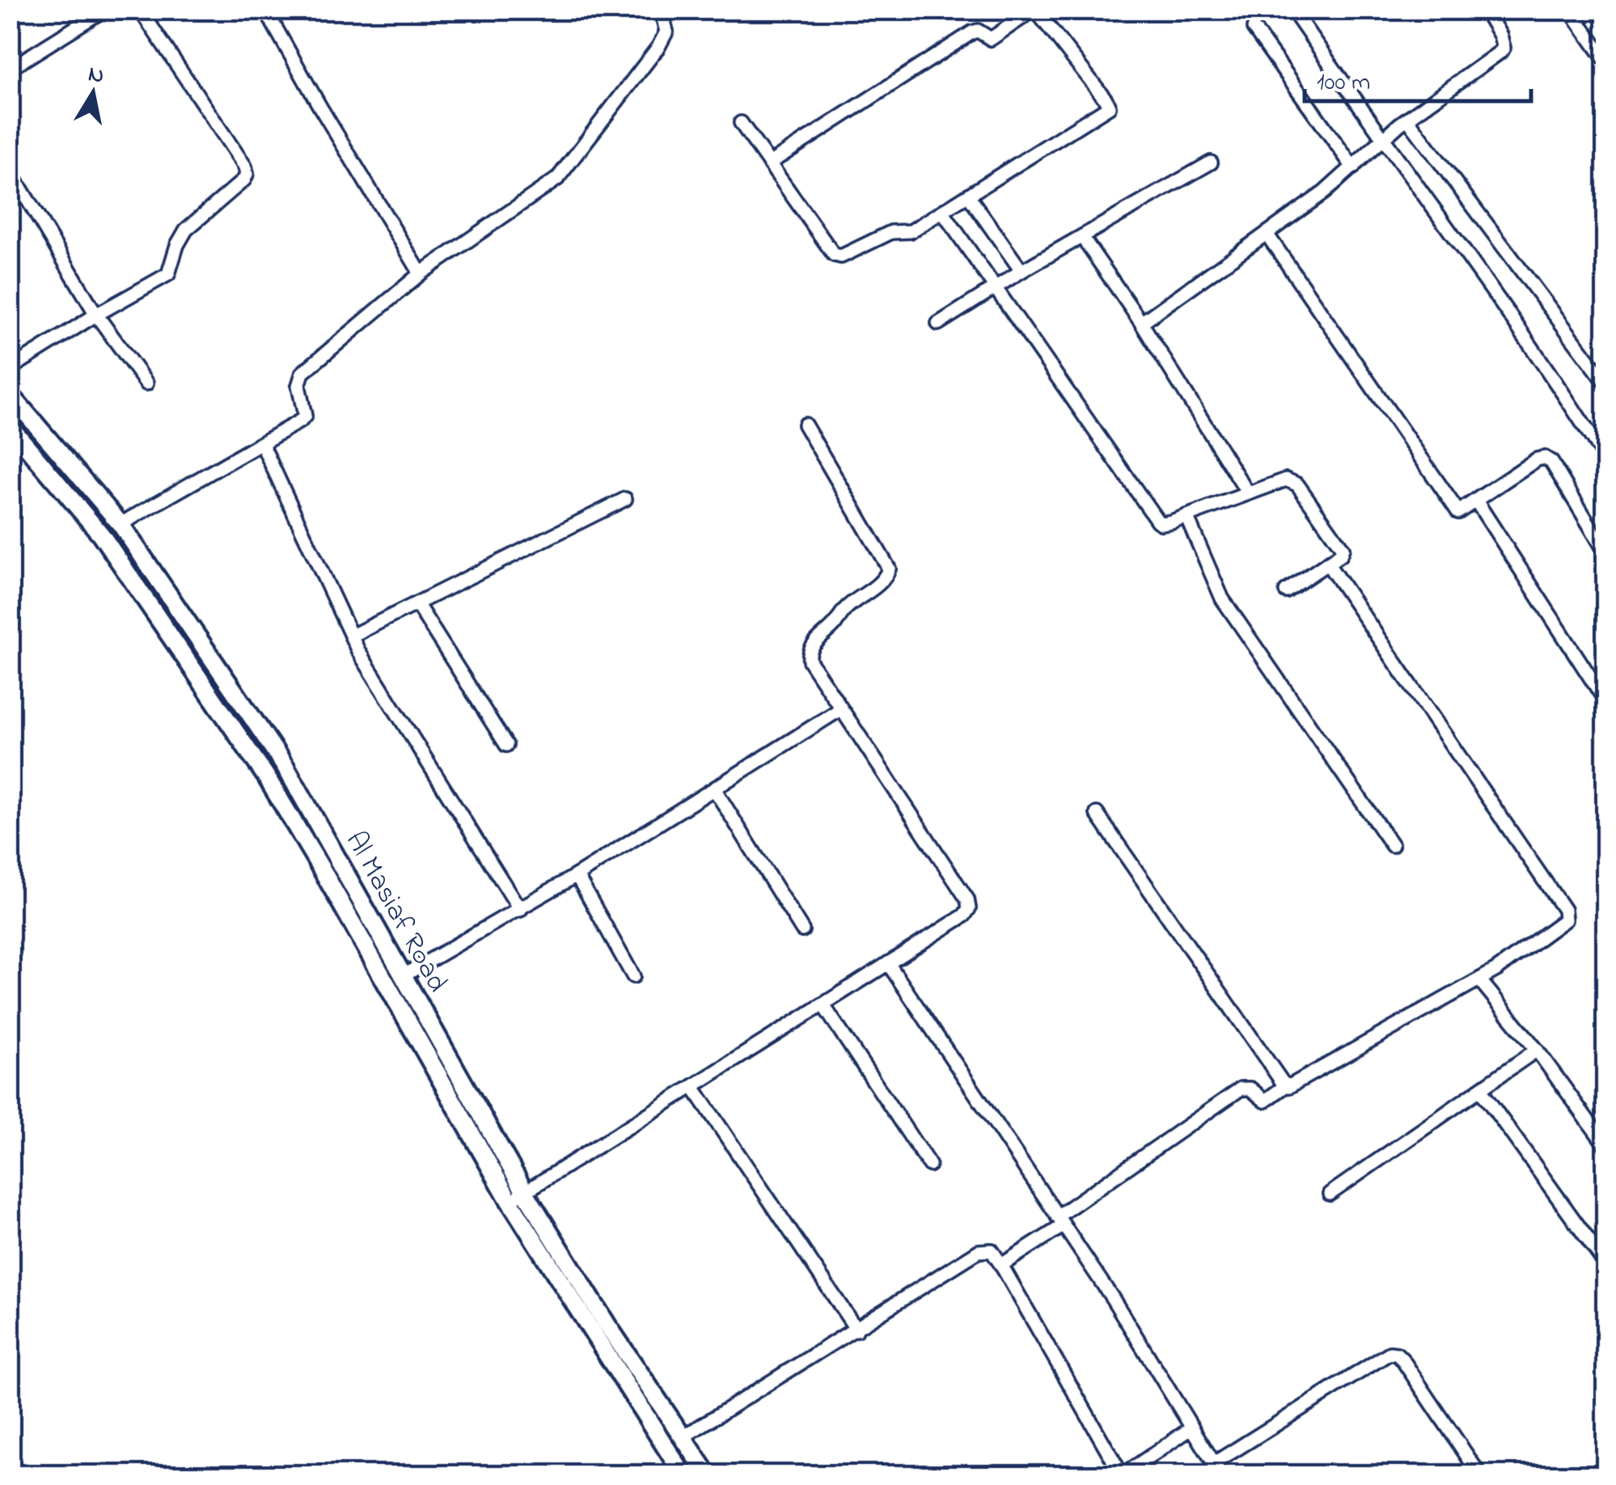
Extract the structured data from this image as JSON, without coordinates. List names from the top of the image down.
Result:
{
  "streets": {
    "street": ["Al Masiaf Road"]
  },
  "scale_bar": "100 m",
  "north": "top"
}
